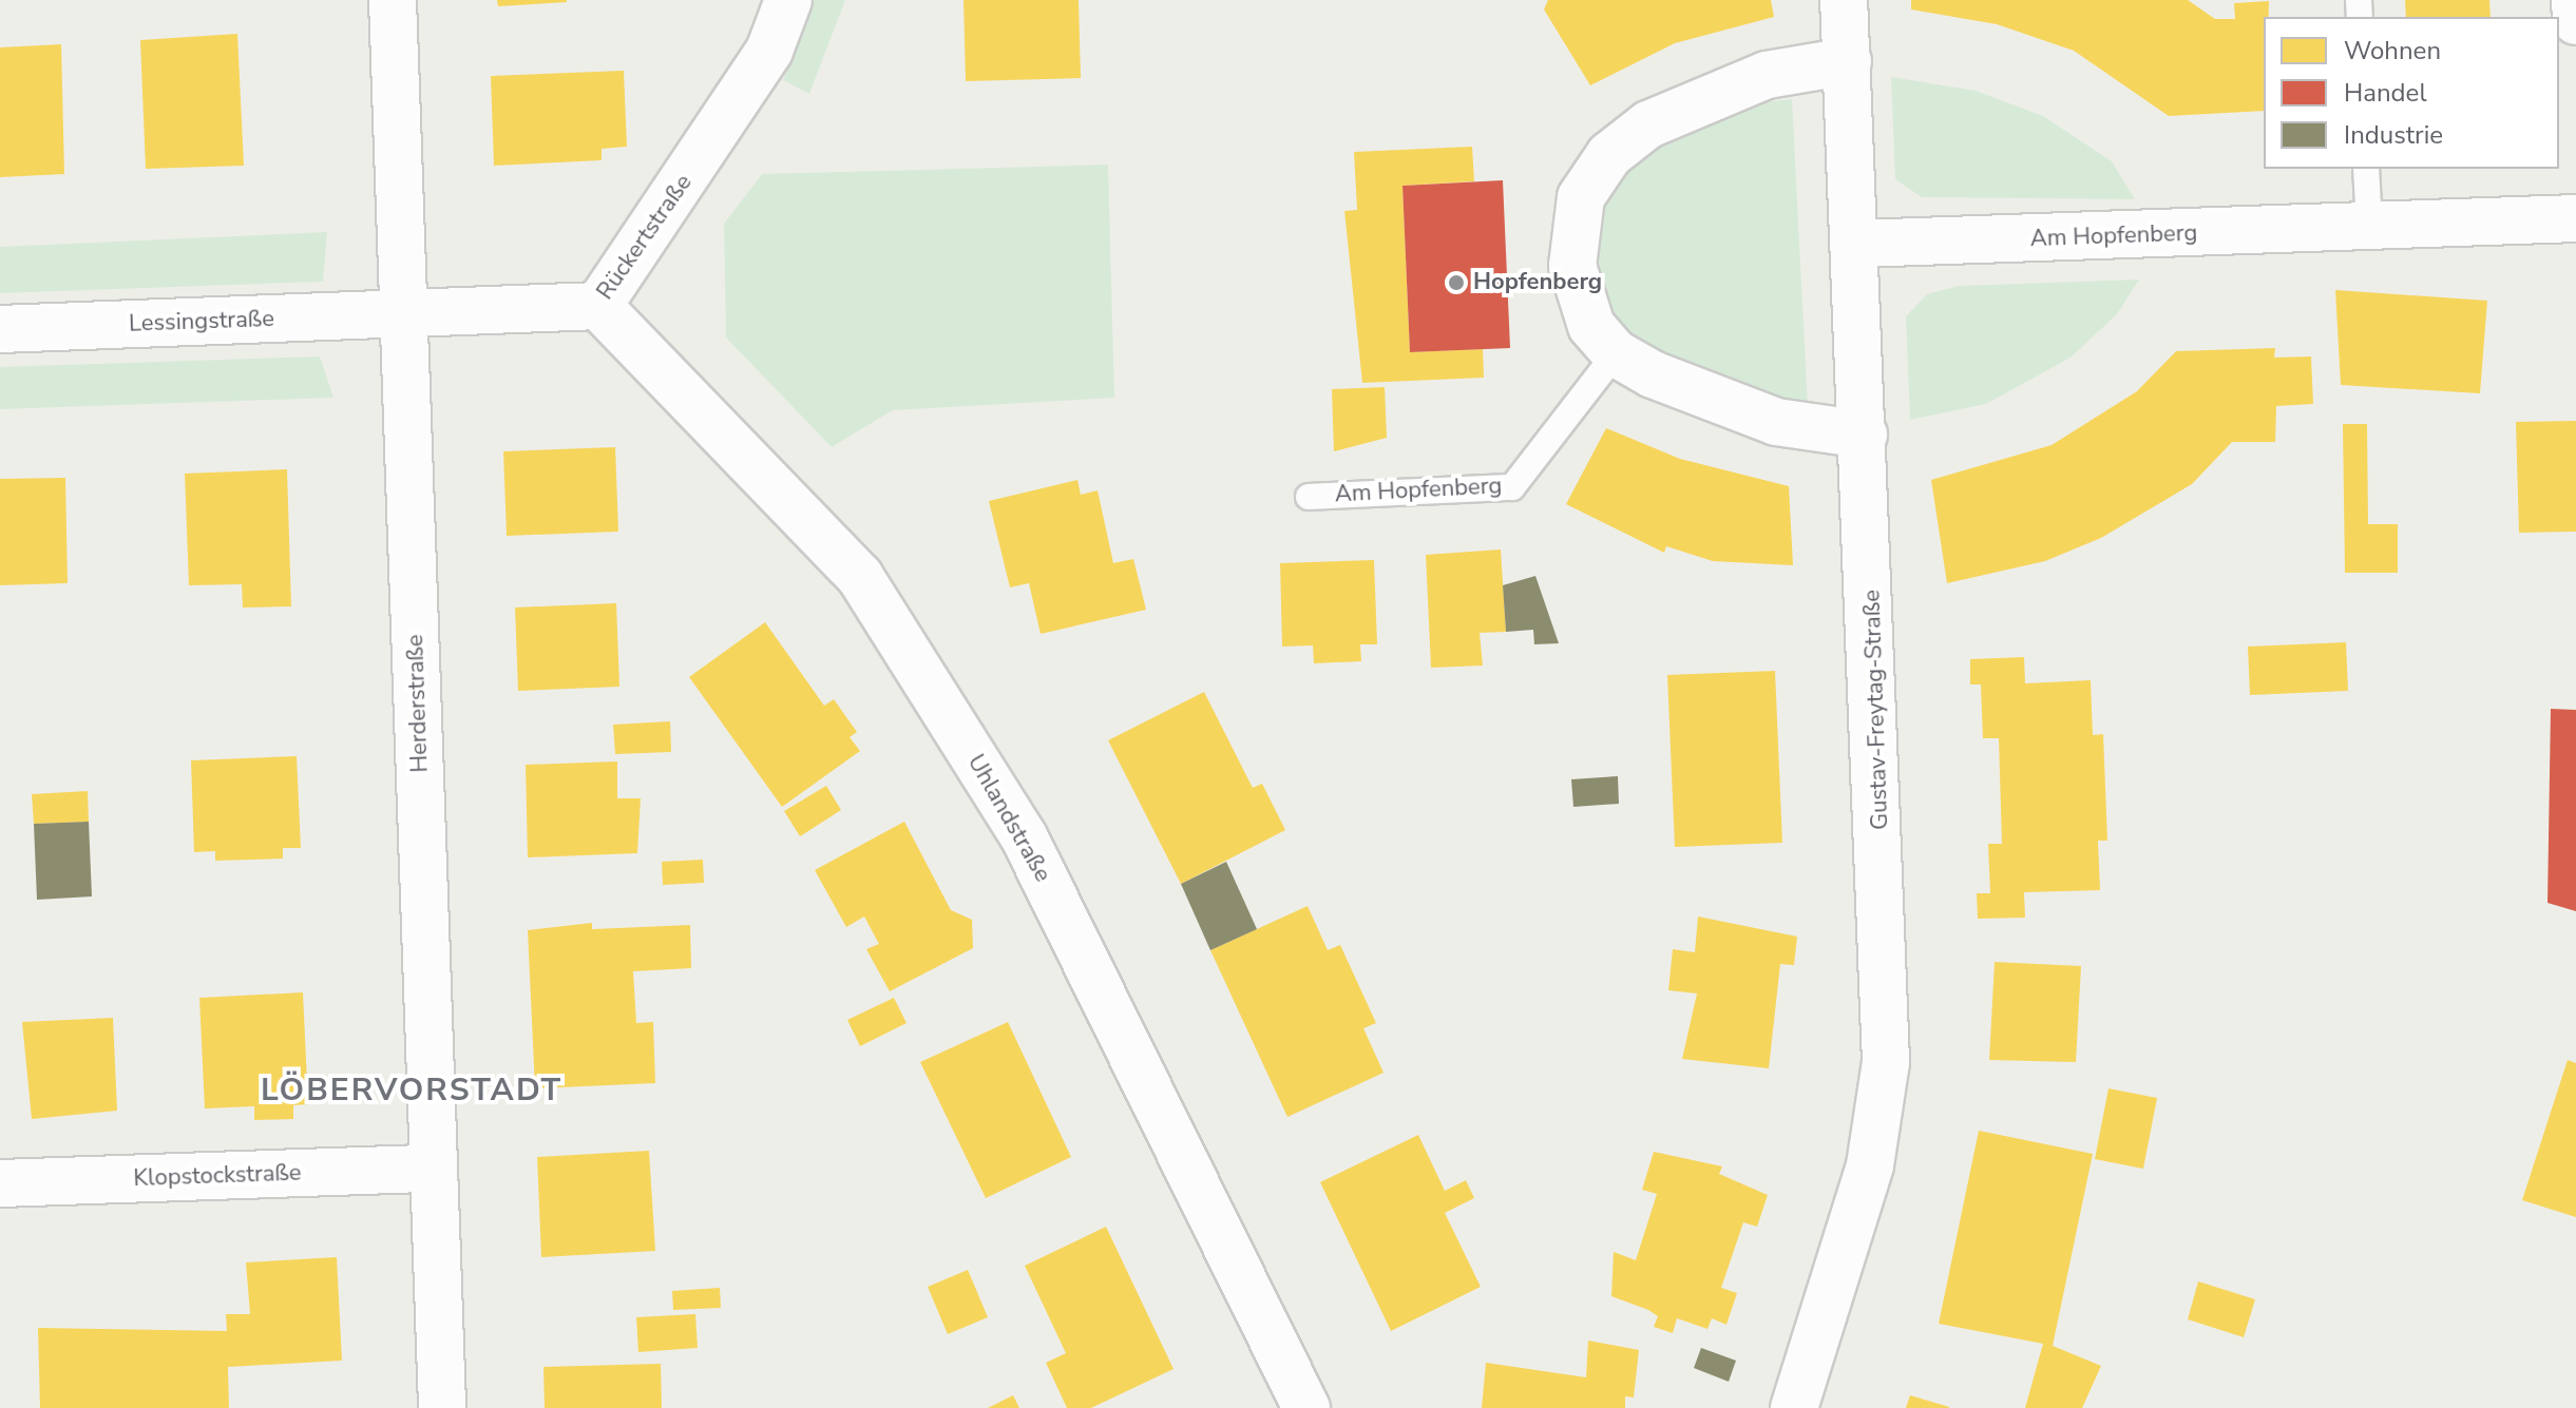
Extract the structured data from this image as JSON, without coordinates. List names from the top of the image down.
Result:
{
  "streets": {
    "street": [
      "Am Hopfenberg",
      "Rückertstraße",
      "Lessingstraße",
      "Herderstraße",
      "Gustav-Freytag-Straße",
      "Uhlandstraße",
      "Klopstockstraße"
    ]
  },
  "crossings": [
    ["Am Hopfenberg", "Gustav-Freytag-Straße"],
    ["Rückertstraße", "Lessingstraße"],
    ["Rückertstraße", "Herderstraße"],
    ["Rückertstraße", "Uhlandstraße"],
    ["Lessingstraße", "Herderstraße"],
    ["Herderstraße", "Klopstockstraße"]
  ],
  "districts": ["LÖBERVORSTADT"],
  "places": ["Hopfenberg"],
  "legend": ["Wohnen", "Handel", "Industrie"]
}
